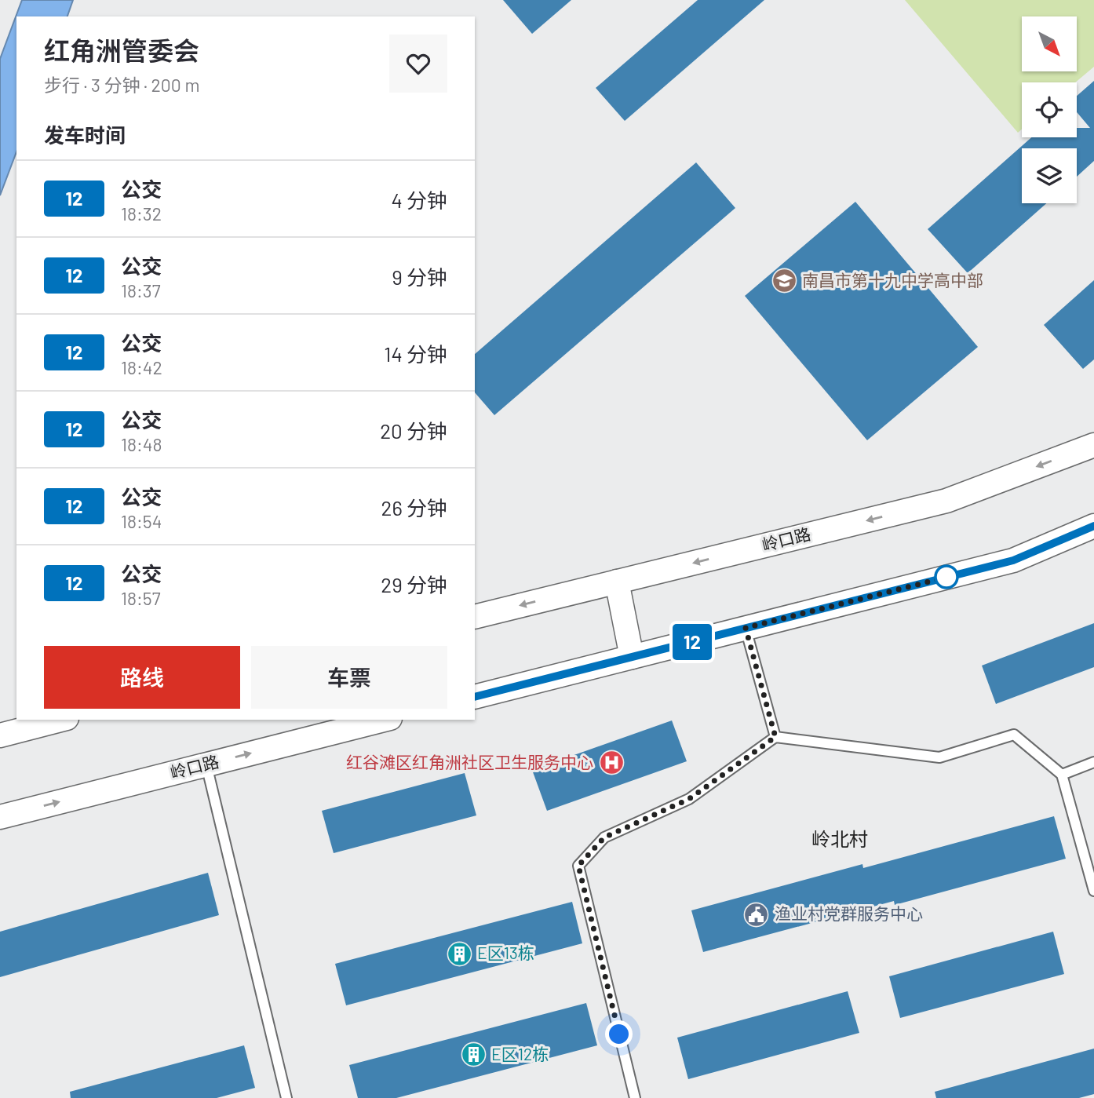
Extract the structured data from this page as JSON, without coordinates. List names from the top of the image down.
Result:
{
  "streets": {
    "street": ["岭口路"]
  },
  "districts": ["岭北村"],
  "places": {
    "school or university": ["南昌市第十九中学高中部"],
    "hospital": ["红谷滩区红角洲社区卫生服务中心"],
    "public building": ["渔业村党群服务中心"],
    "building": ["E区13栋", "E区12栋"]
  },
  "lines": ["bus line 12"],
  "north": "bottom right",
  "page": {
    "on_map": "12",
    "heading": [
      ["红角洲管委会", "步行 · 3 分钟 · 200 m"],
      "发车时间"
    ],
    "list": [
      {
        "mark": "12",
        "name": "公交",
        "note": "18:32",
        "value": "4 分钟"
      },
      {
        "mark": "12",
        "name": "公交",
        "note": "18:37",
        "value": "9 分钟"
      },
      {
        "mark": "12",
        "name": "公交",
        "note": "18:42",
        "value": "14 分钟"
      },
      {
        "mark": "12",
        "name": "公交",
        "note": "18:48",
        "value": "20 分钟"
      },
      {
        "mark": "12",
        "name": "公交",
        "note": "18:54",
        "value": "26 分钟"
      },
      {
        "mark": "12",
        "name": "公交",
        "note": "18:57",
        "value": "29 分钟"
      }
    ],
    "buttons": ["路线", "车票"]
  }
}
